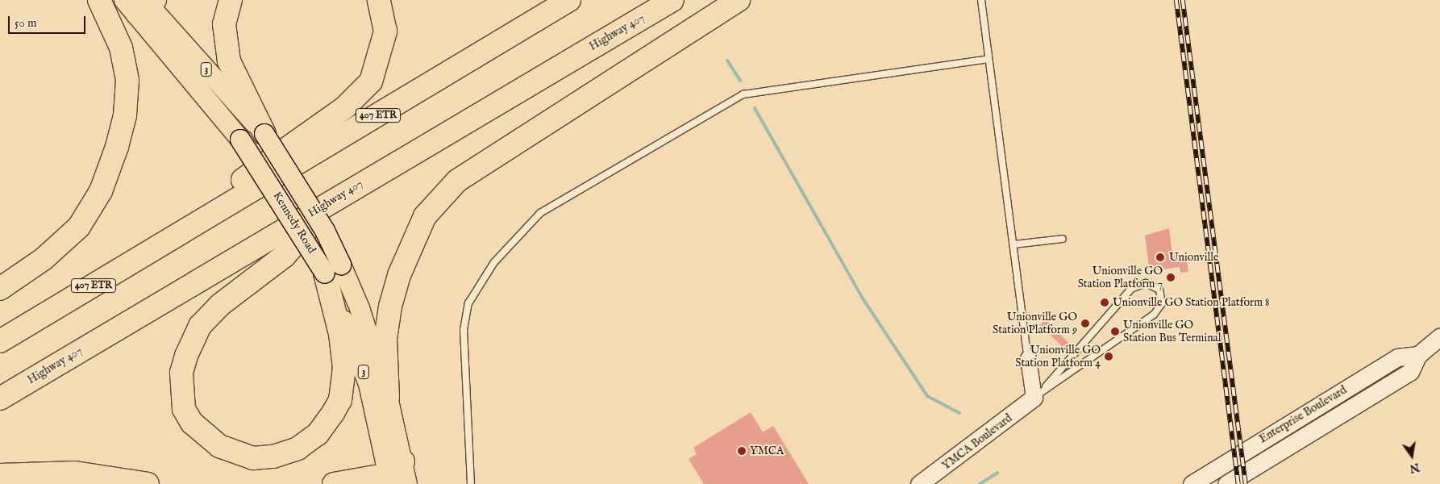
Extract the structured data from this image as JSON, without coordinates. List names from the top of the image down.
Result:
{
  "streets": {
    "highway": ["Highway 407", "407 ETR"],
    "main road": [
      "3",
      "Kennedy Road",
      "Enterprise Boulevard",
      "YMCA Boulevard"
    ]
  },
  "places": [
    "Unionville",
    "Unionville GO Station Platform 7",
    "Unionville GO Station Platform 8",
    "Unionville GO Station Platform 9",
    "Unionville GO Station Bus Terminal",
    "Unionville GO Station Platform 4",
    "YMCA"
  ],
  "scale_bar": "50 m",
  "north": "bottom"
}
